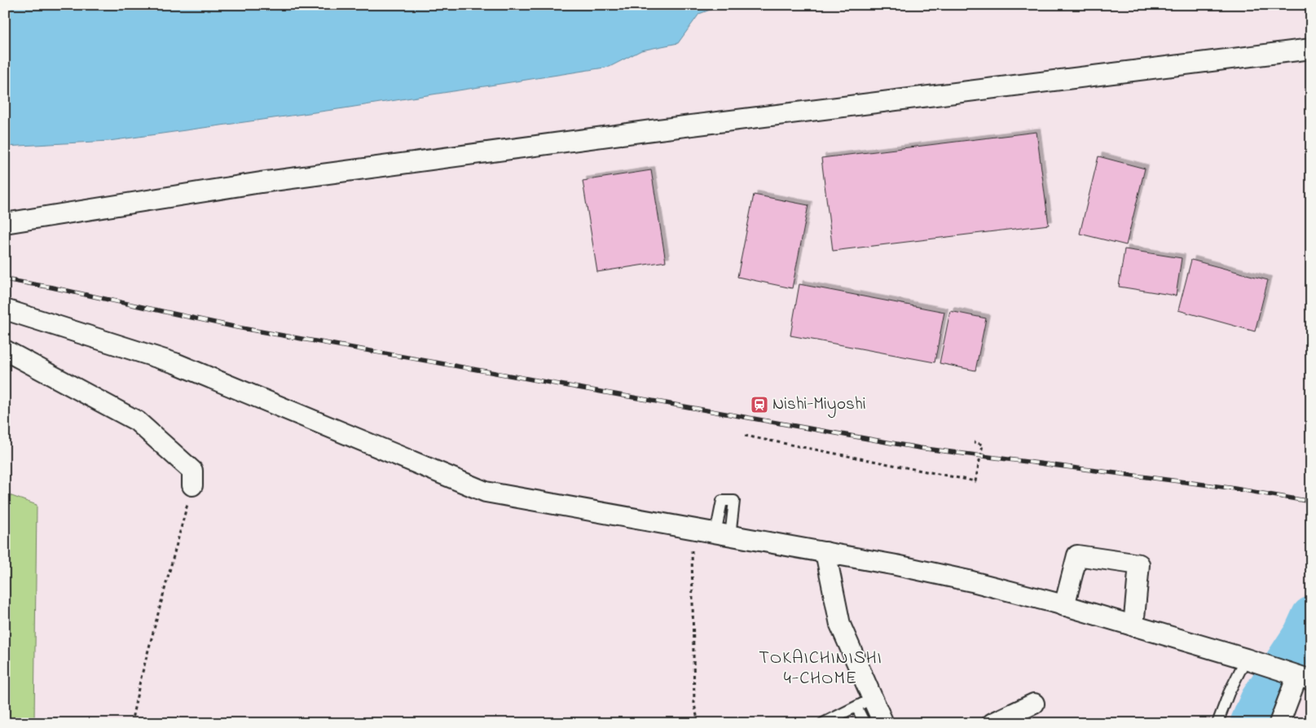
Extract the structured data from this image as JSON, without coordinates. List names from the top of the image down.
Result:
{
  "districts": ["TOKAICHINISHI 4-CHOME"],
  "places": {
    "station": ["Nishi-Miyoshi"]
  }
}
